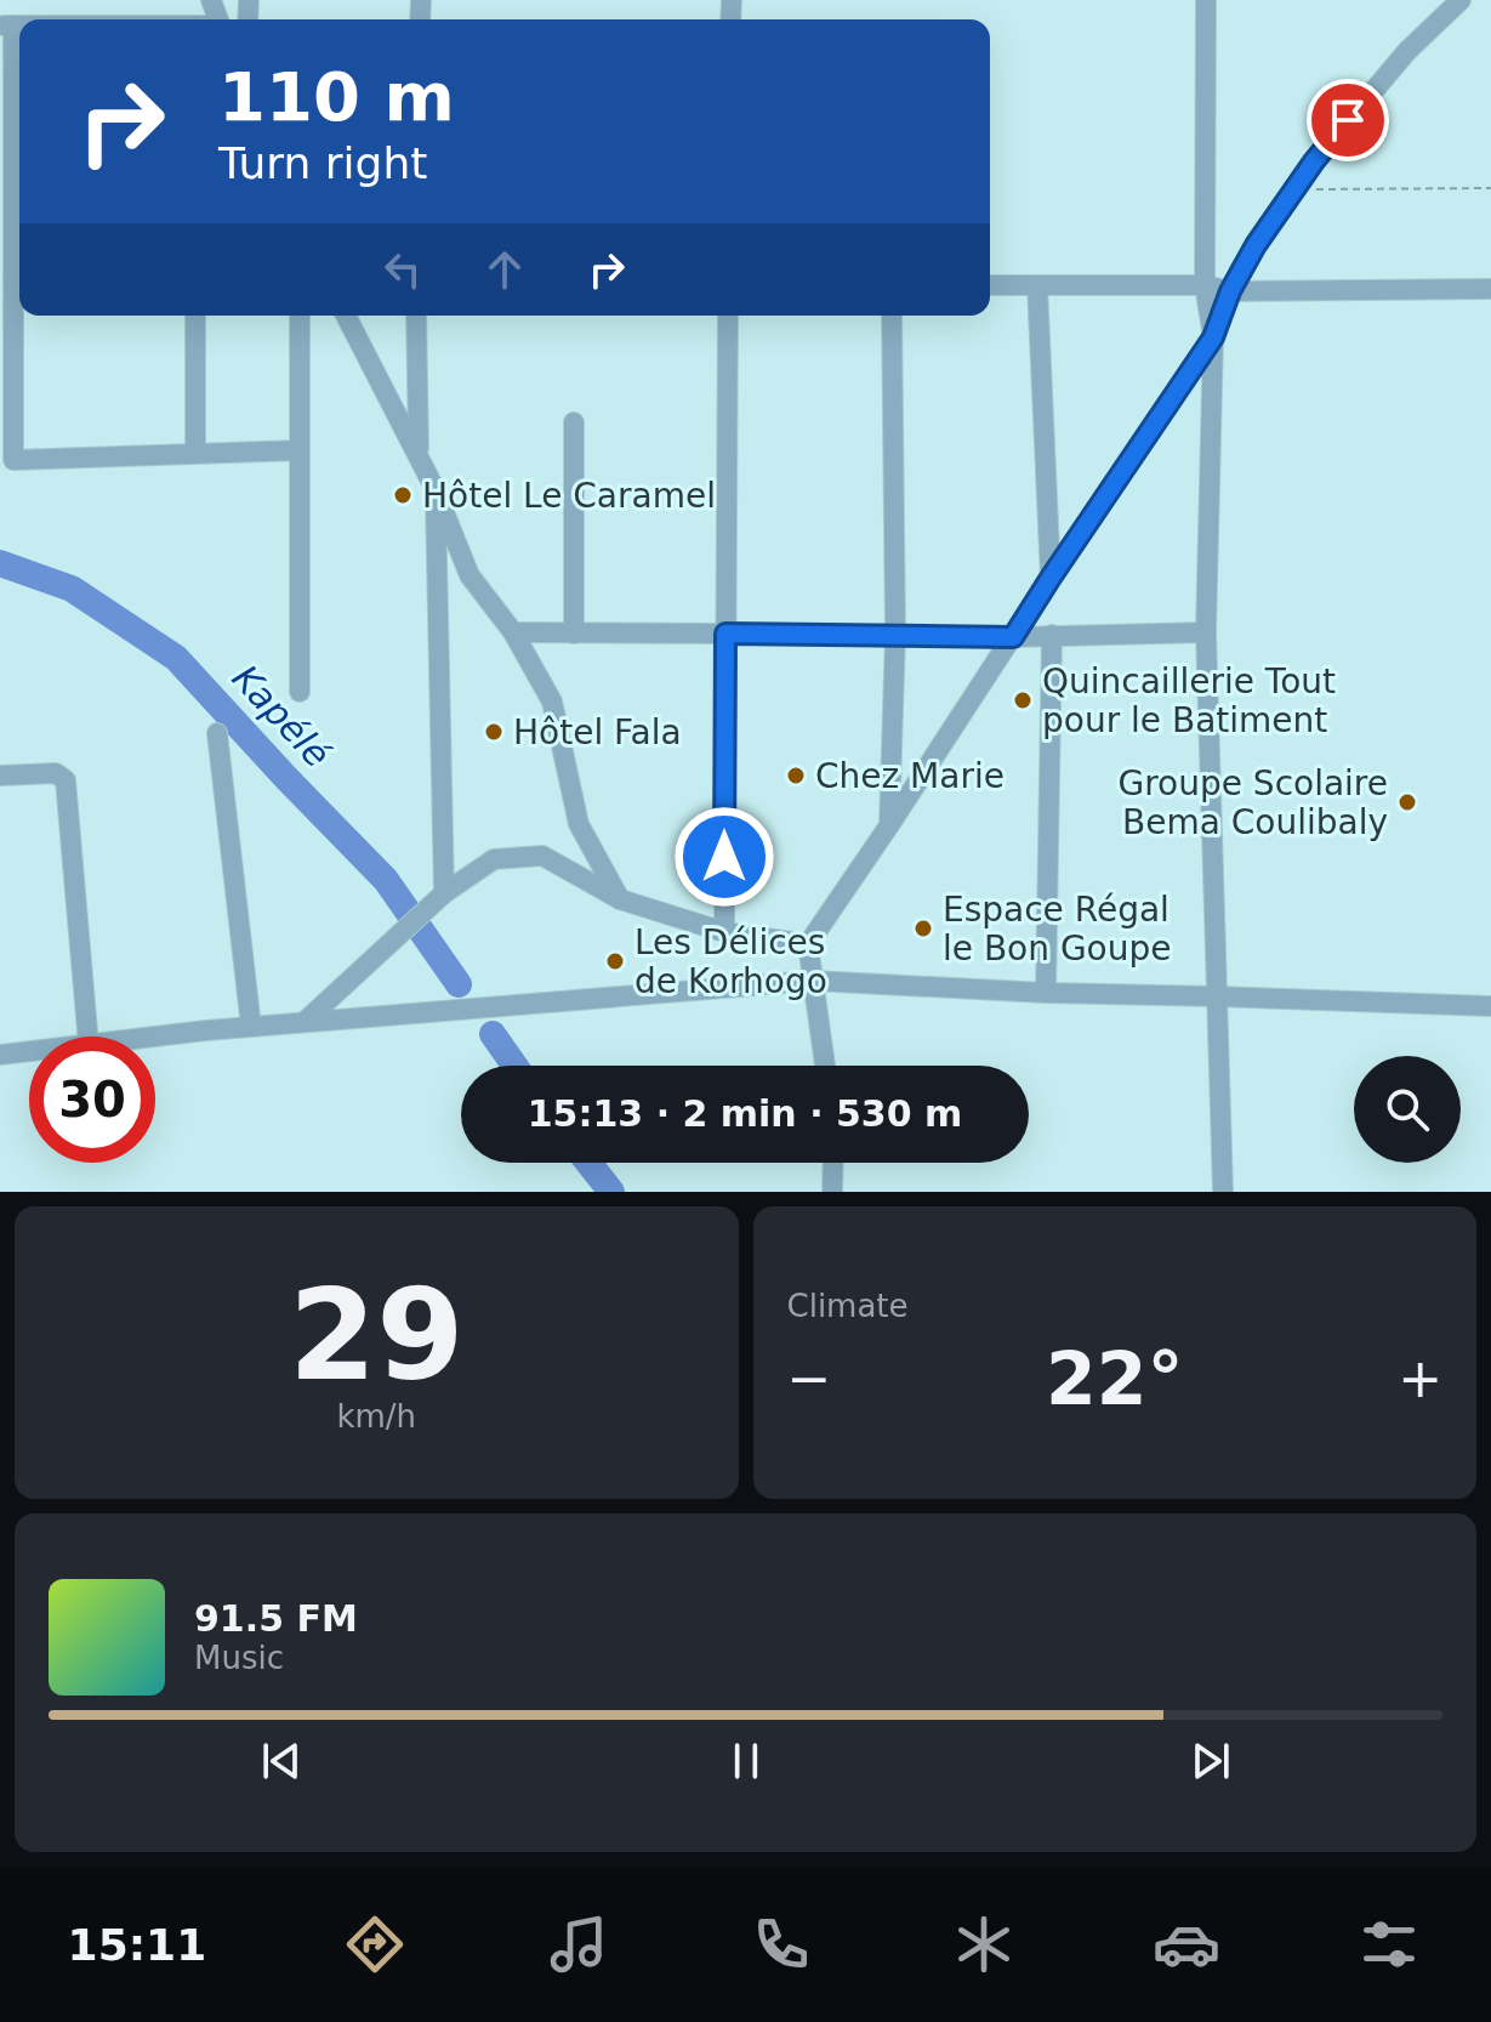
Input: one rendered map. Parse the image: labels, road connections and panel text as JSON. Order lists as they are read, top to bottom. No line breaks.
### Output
{"water":["Kapélé"],"places":["Hôtel Le Caramel","Quincaillerie Tout pour le Batiment","Hôtel Fala","Chez Marie","Groupe Scolaire Bema Coulibaly","Espace Régal le Bon Goupe","Les Délices de Korhogo"],"page":{"turn":["110 m","Turn right"],"limit":"30","trip":"15:13 · 2 min · 530 m","tile":[["29","km/h"],"Climate"],"heat":["−","22°","+"],"song":["91.5 FM","Music"],"tabs":"15:11"}}
